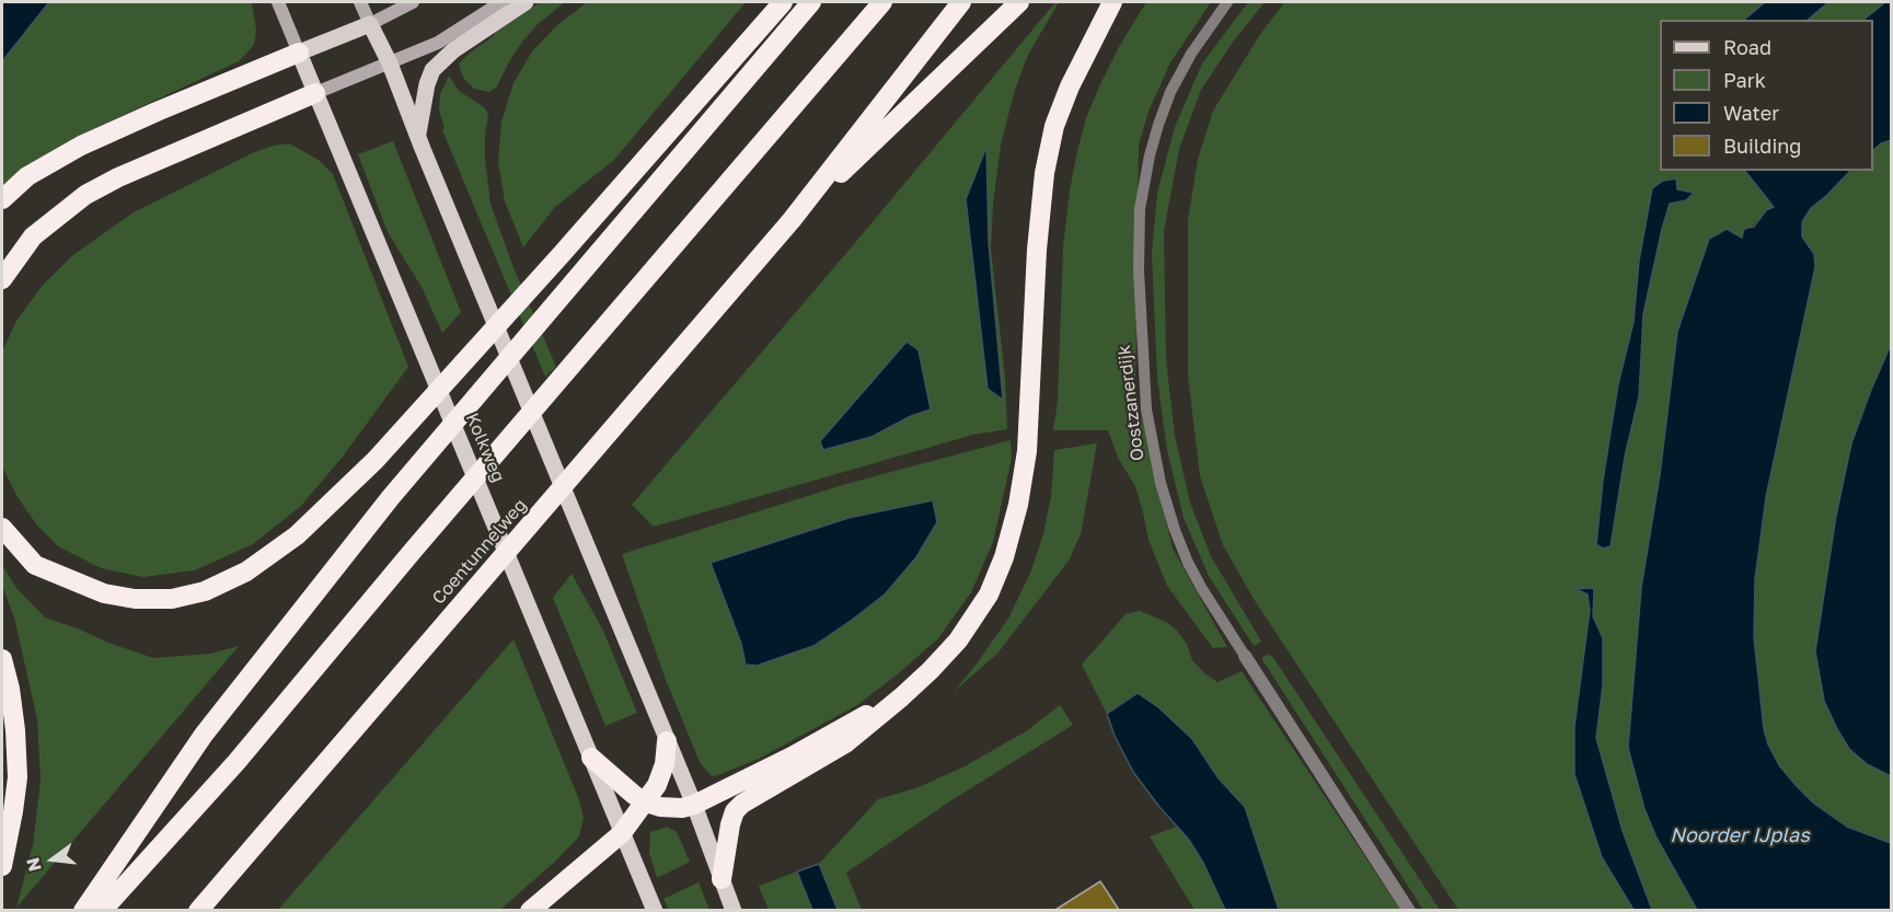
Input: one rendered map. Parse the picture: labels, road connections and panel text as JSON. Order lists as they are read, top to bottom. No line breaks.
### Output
{"streets":{"highway":["Coentunnelweg"],"main road":["Kolkweg"],"street":["Oostzanerdijk"]},"water":["Noorder IJplas"],"legend":["Road","Park","Water","Building"],"north":"left"}
